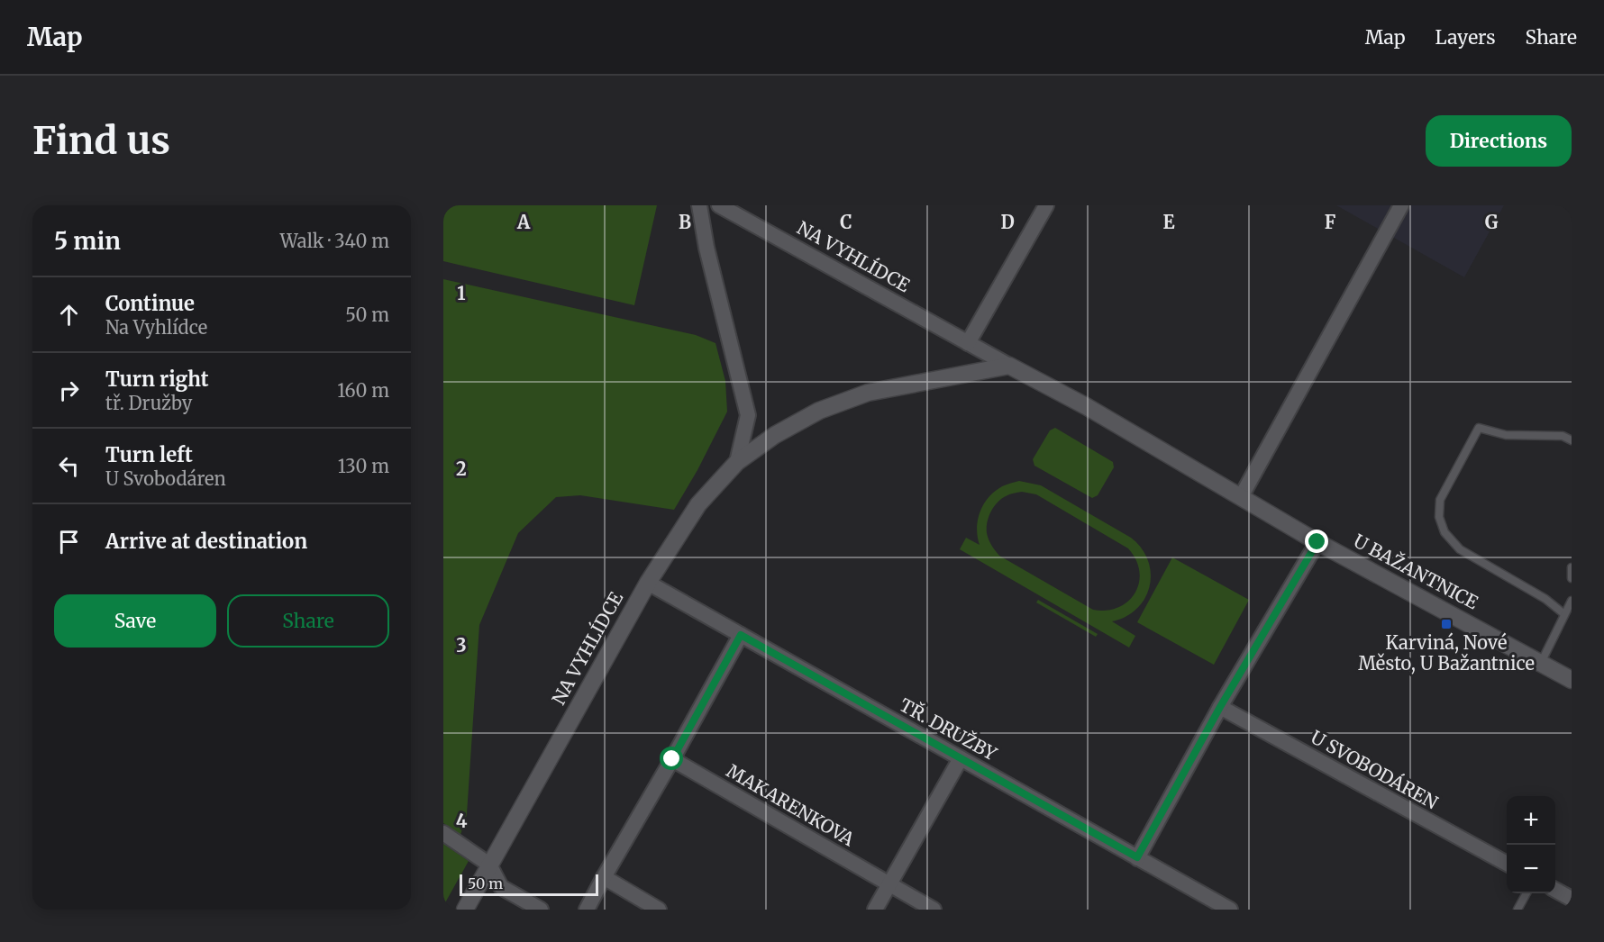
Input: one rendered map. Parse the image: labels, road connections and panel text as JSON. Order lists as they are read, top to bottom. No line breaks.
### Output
{"streets":{"street":["NA VYHLÍDCE","U BAŽANTNICE","TŘ. DRUŽBY","U SVOBODÁREN","MAKARENKOVA"]},"crossings":[["NA VYHLÍDCE","U BAŽANTNICE"],["NA VYHLÍDCE","TŘ. DRUŽBY"]],"places":{"transit":["Karviná, Nové Město, U Bažantnice"]},"scale_bar":"50 m","page":{"header":"Map","nav":["Map","Layers","Share"],"buttons":["Directions",["Save","Share"]],"title":"Find us","heading":["5 min","Walk · 340 m"],"list":[["Continue","Na Vyhlídce","50 m"],["Turn right","tř. Družby","160 m"],["Turn left","U Svobodáren","130 m"],"Arrive at destination"],"map_buttons":["+","−"],"scale":"50 m"},"grid":{"columns":["A","B","C","D","E","F","G"],"rows":["1","2","3","4"]}}
